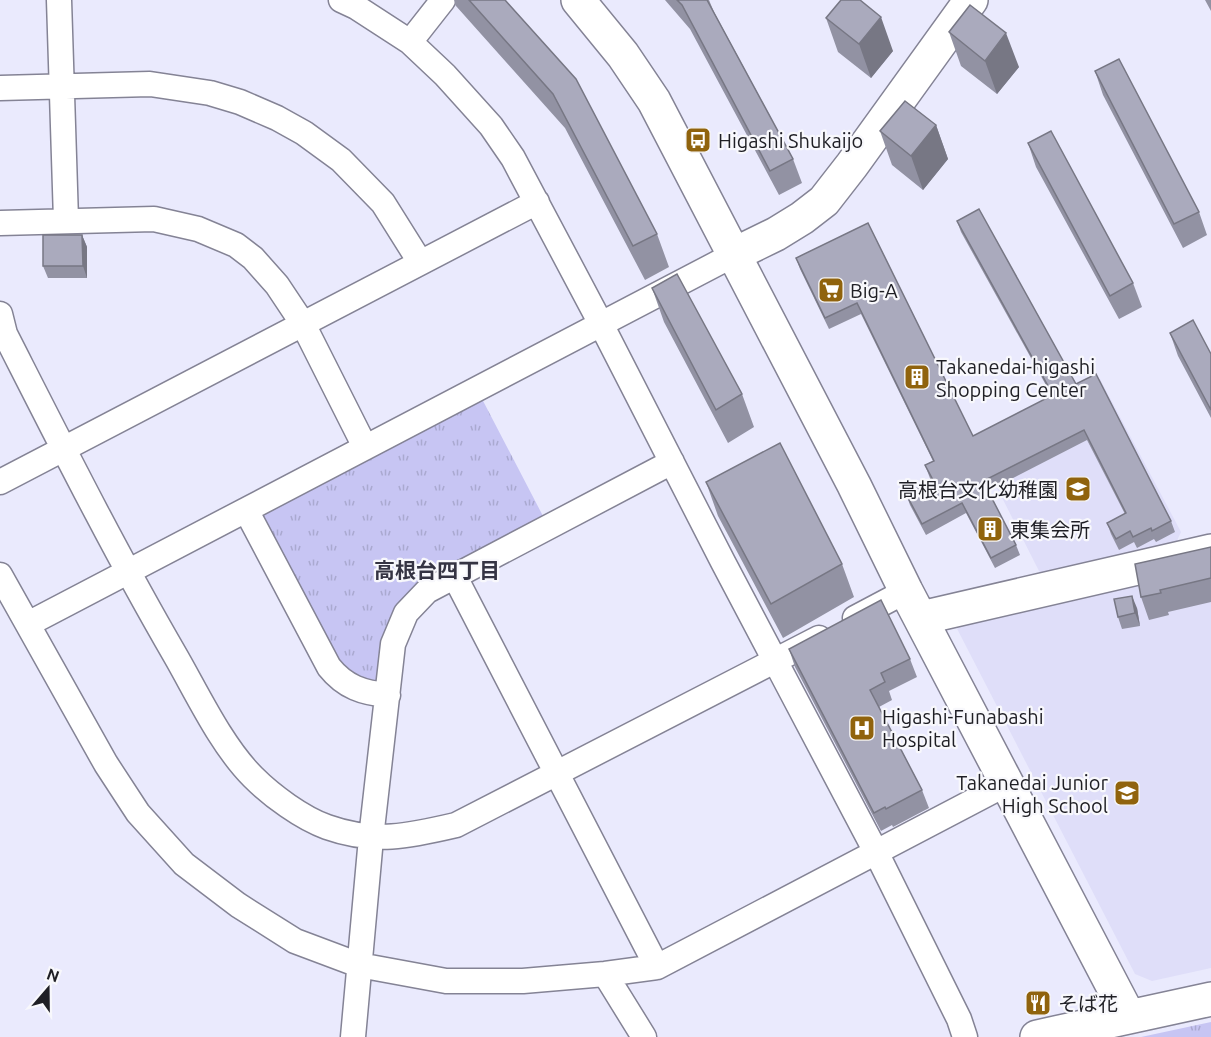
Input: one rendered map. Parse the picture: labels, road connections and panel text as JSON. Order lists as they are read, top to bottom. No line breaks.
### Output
{"districts":["高根台四丁目"],"places":{"bus stop":["Higashi Shukaijo"],"supermarket":["Big-A"],"building":["Takanedai-higashi Shopping Center","東集会所"],"school or university":["高根台文化幼稚園","Takanedai Junior High School"],"hospital":["Higashi-Funabashi Hospital"],"restaurant":["そば花"]},"north":"top"}
